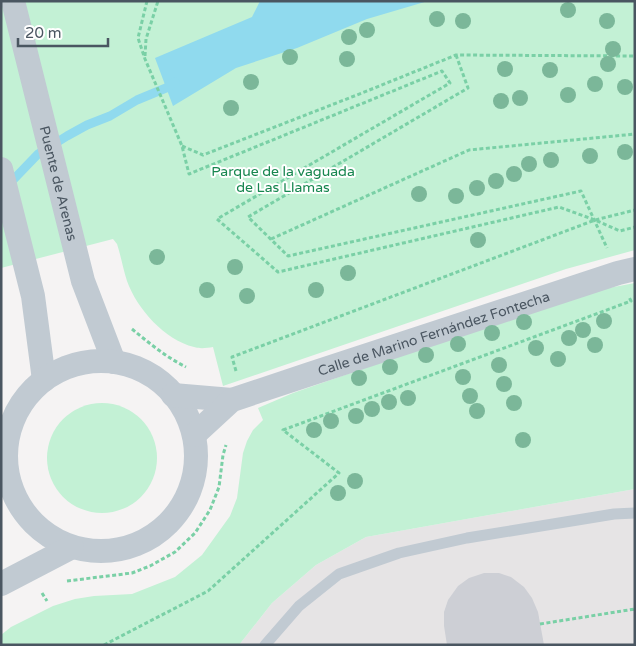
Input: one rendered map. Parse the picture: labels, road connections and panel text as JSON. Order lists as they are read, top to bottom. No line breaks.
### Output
{"streets":{"street":["Puente de Arenas","Calle de Marino Fernández Fontecha"]},"parks":["Parque de la vaguada de Las Llamas"],"scale_bar":"20 m"}
